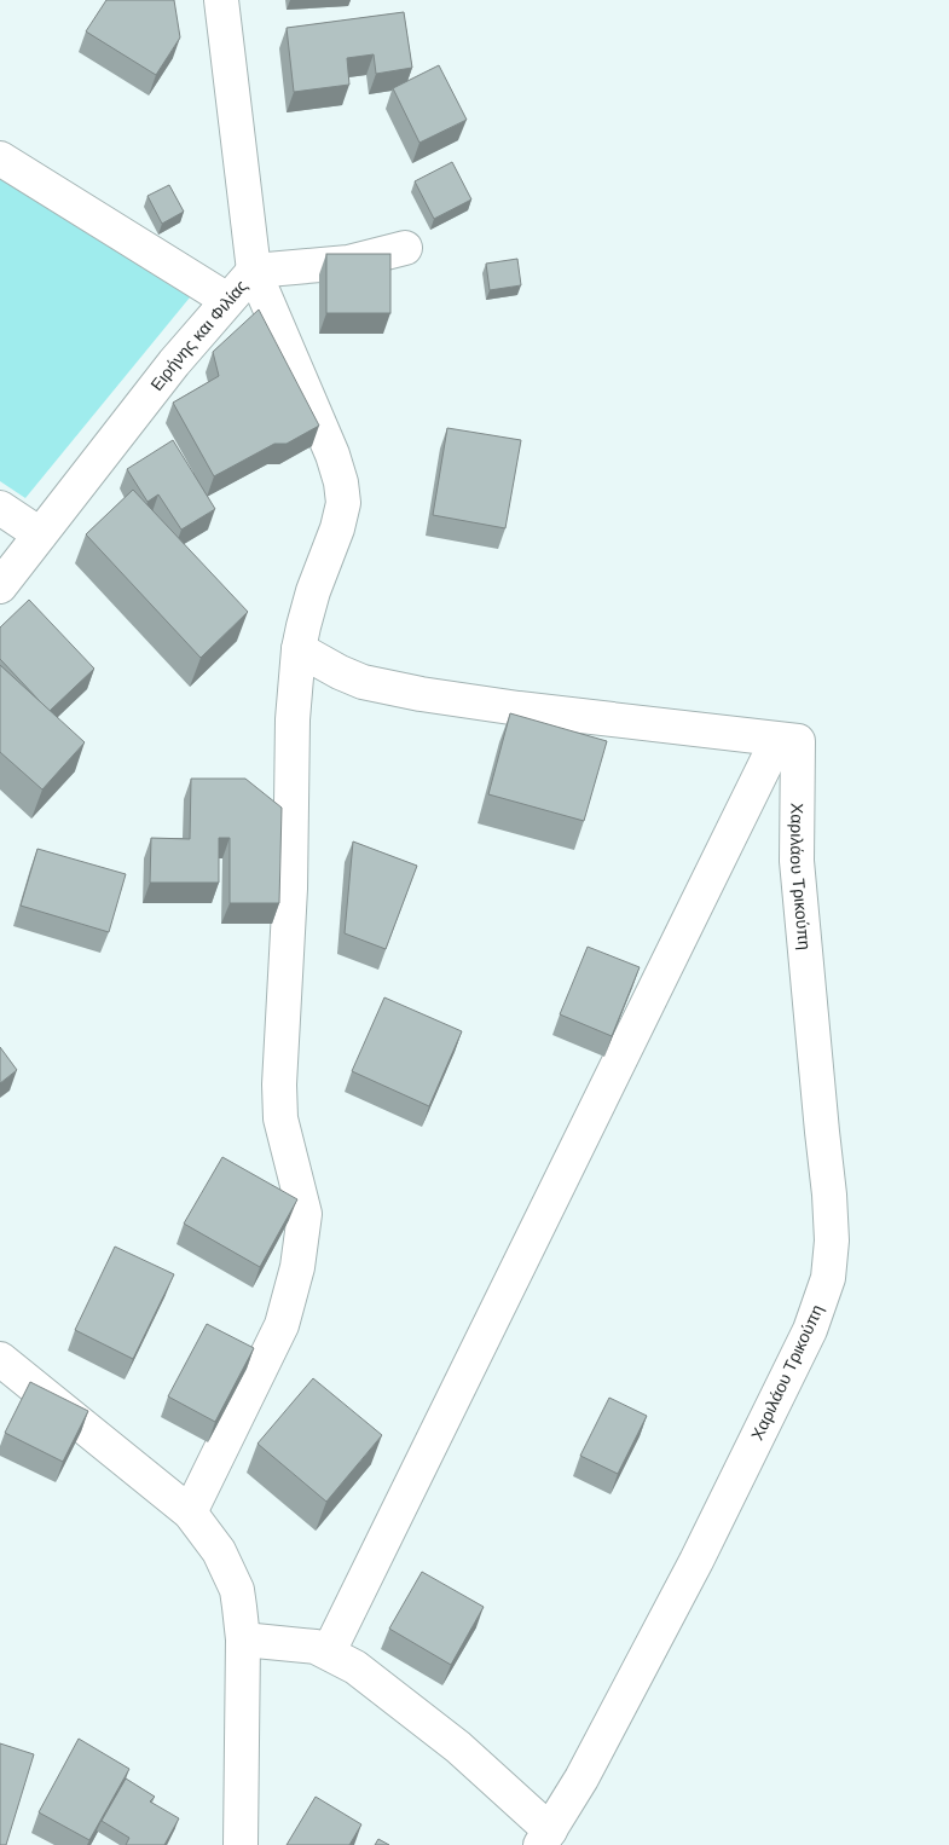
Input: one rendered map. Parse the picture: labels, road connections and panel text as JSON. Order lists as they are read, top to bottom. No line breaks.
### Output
{"streets":{"street":["Ειρήνης και Φιλίας","Χαριλάου Τρικούπη"]}}
